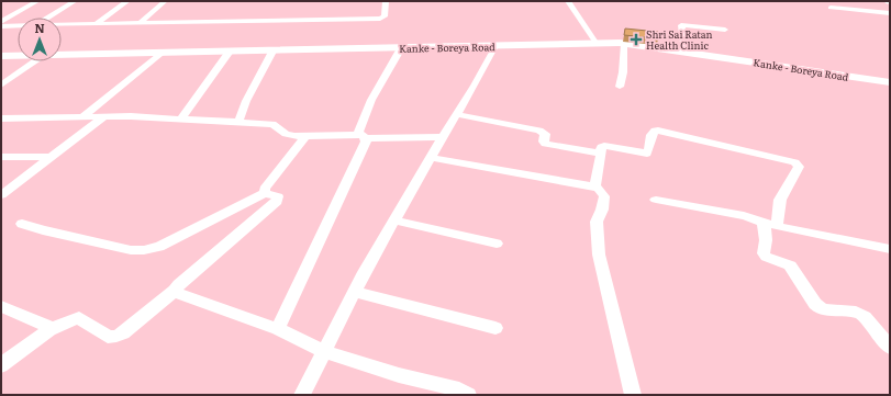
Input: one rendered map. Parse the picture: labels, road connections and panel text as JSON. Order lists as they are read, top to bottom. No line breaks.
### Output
{"streets":{"street":["Kanke - Boreya Road"]},"places":{"health":["Shri Sai Ratan Health Clinic"]},"north":"top"}
